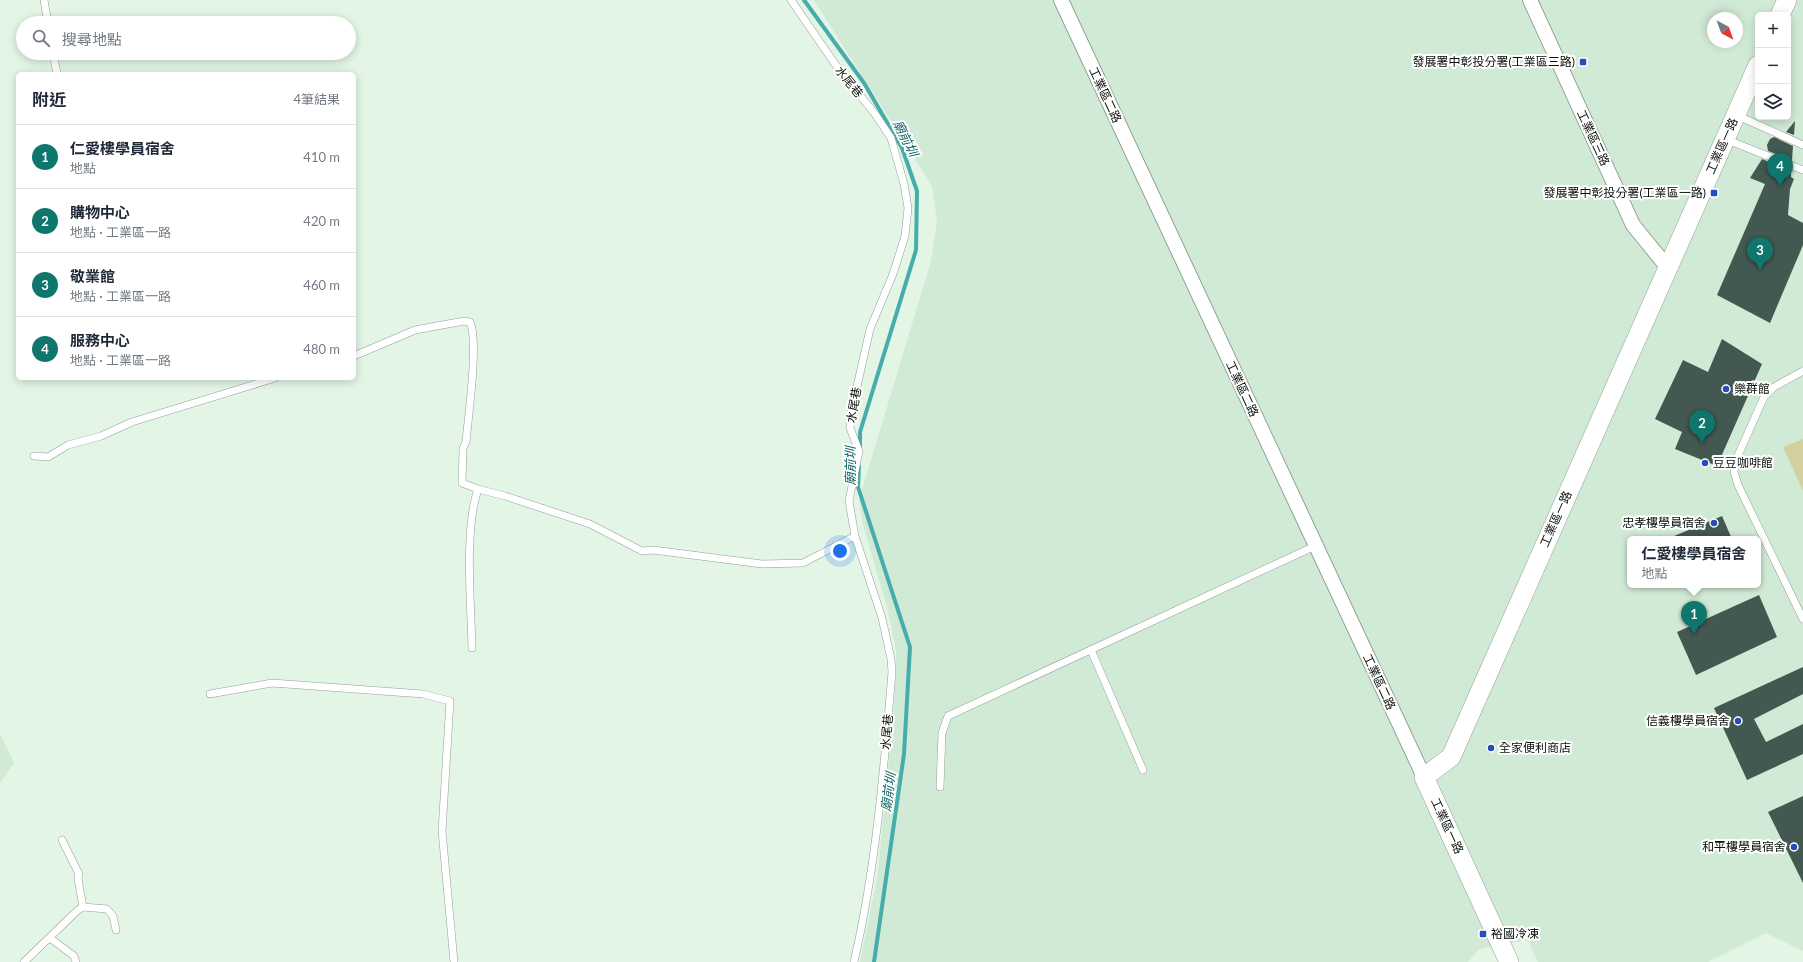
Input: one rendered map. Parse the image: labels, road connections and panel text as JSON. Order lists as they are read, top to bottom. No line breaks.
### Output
{"streets":{"street":["工業區二路","工業區三路","工業區一路"],"lane":["水尾巷"]},"crossings":[["工業區二路","工業區一路"],["工業區三路","工業區一路"]],"water":["廟前圳"],"places":{"transit":["發展署中彰投分署(工業區三路)","發展署中彰投分署(工業區一路)","裕國冷凍"],"other":["樂群館","豆豆咖啡館","忠孝樓學員宿舍","信義樓學員宿舍","全家便利商店","和平樓學員宿舍"]},"north":"bottom right","page":{"map_buttons":["+","−"],"search":"搜尋地點","heading":["附近","4筆結果"],"list":[{"mark":"1","name":"仁愛樓學員宿舍","note":"地點","value":"410 m"},{"mark":"2","name":"購物中心","note":"地點 · 工業區一路","value":"420 m"},{"mark":"3","name":"敬業館","note":"地點 · 工業區一路","value":"460 m"},{"mark":"4","name":"服務中心","note":"地點 · 工業區一路","value":"480 m"}],"pins":["4","3","2","1"],"popup":["仁愛樓學員宿舍","地點"]}}
